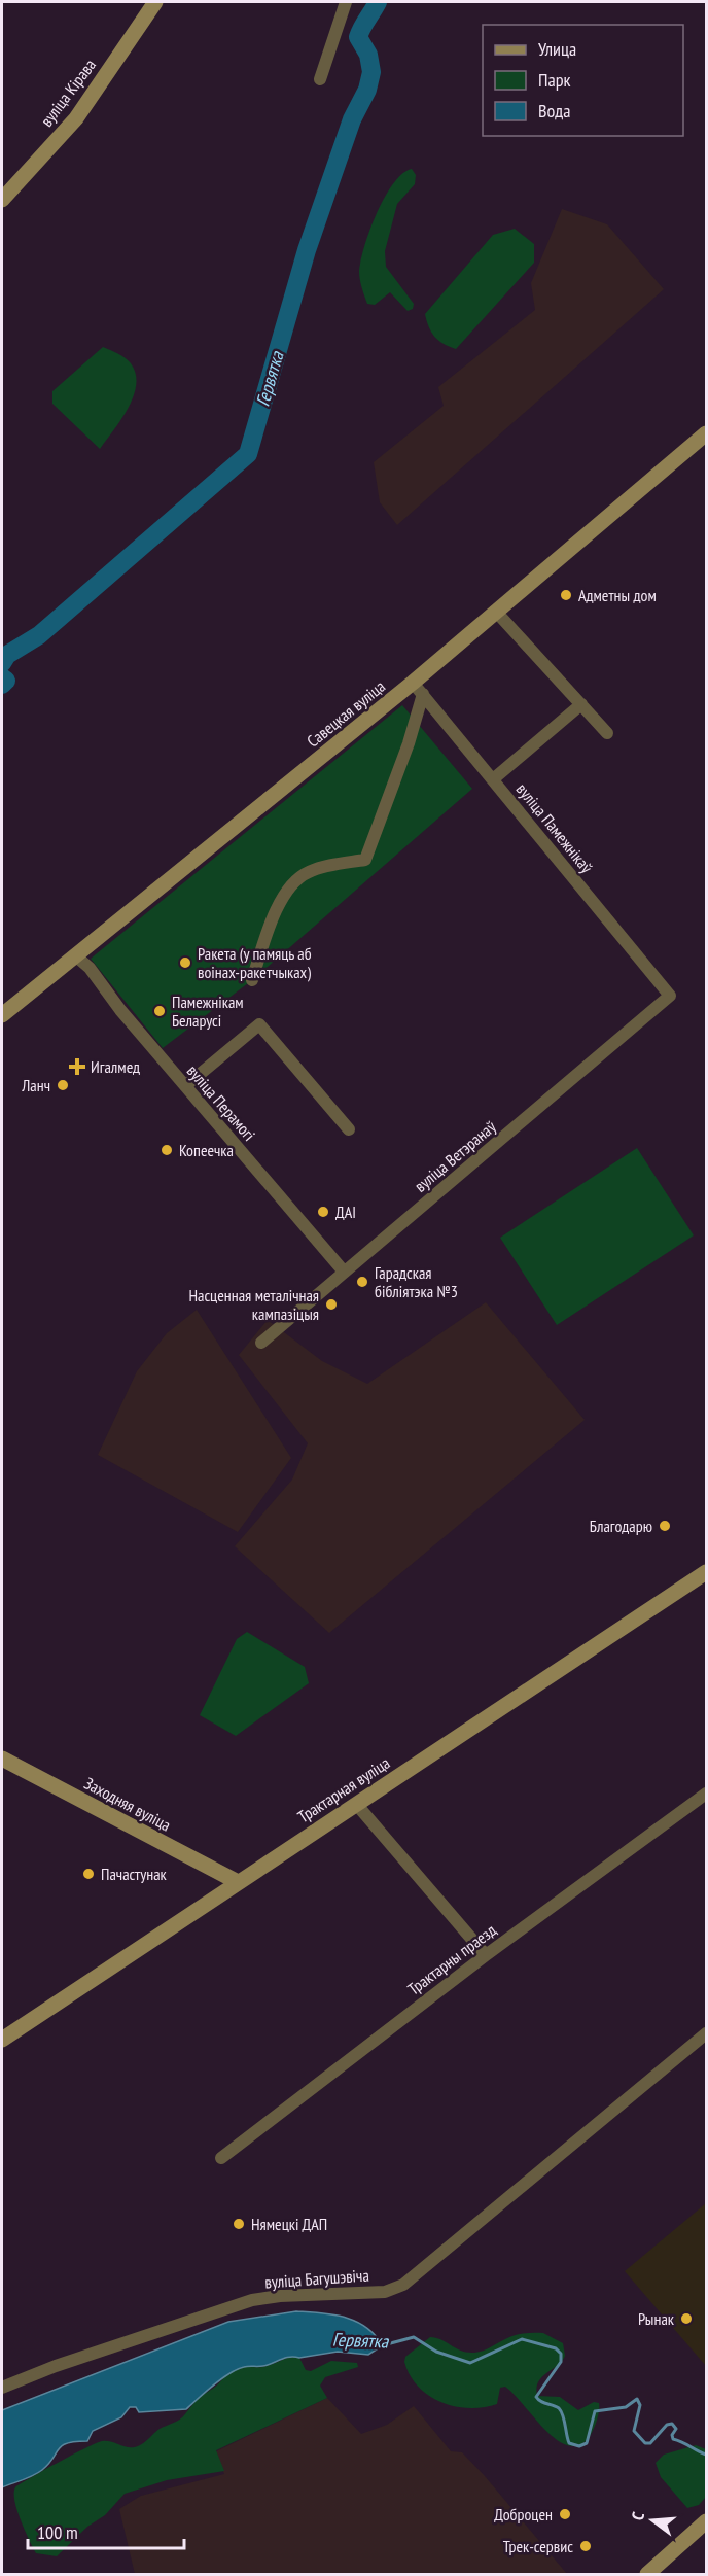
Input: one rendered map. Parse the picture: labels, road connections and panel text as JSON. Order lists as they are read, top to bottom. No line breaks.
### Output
{"streets":{"street":["вуліца Кірава","Савецкая вуліца","вуліца Памежнікаў","вуліца Перамогі","вуліца Ветэранаў","Трактарная вуліца","Заходняя вуліца","Трактарны праезд","вуліца Багушэвіча"]},"crossings":[["Савецкая вуліца","вуліца Памежнікаў"],["Савецкая вуліца","вуліца Перамогі"],["вуліца Памежнікаў","вуліца Ветэранаў"],["вуліца Перамогі","вуліца Ветэранаў"],["Трактарная вуліца","Заходняя вуліца"]],"water":["Гервятка"],"places":{"other":["Адметны дом","Ракета (у памяць аб воінах-ракетчыках)","Памежнікам Беларусі","Ланч","Копеечка","ДАІ","Гарадская бібліятэка №3","Насценная металічная кампазіцыя","Благодарю","Пачастунак","Нямецкі ДАП","Рынак","Доброцен","Трек-сервис"],"health":["Игалмед"]},"legend":["Улица","Парк","Вода"],"scale_bar":"100 m","north":"left"}
